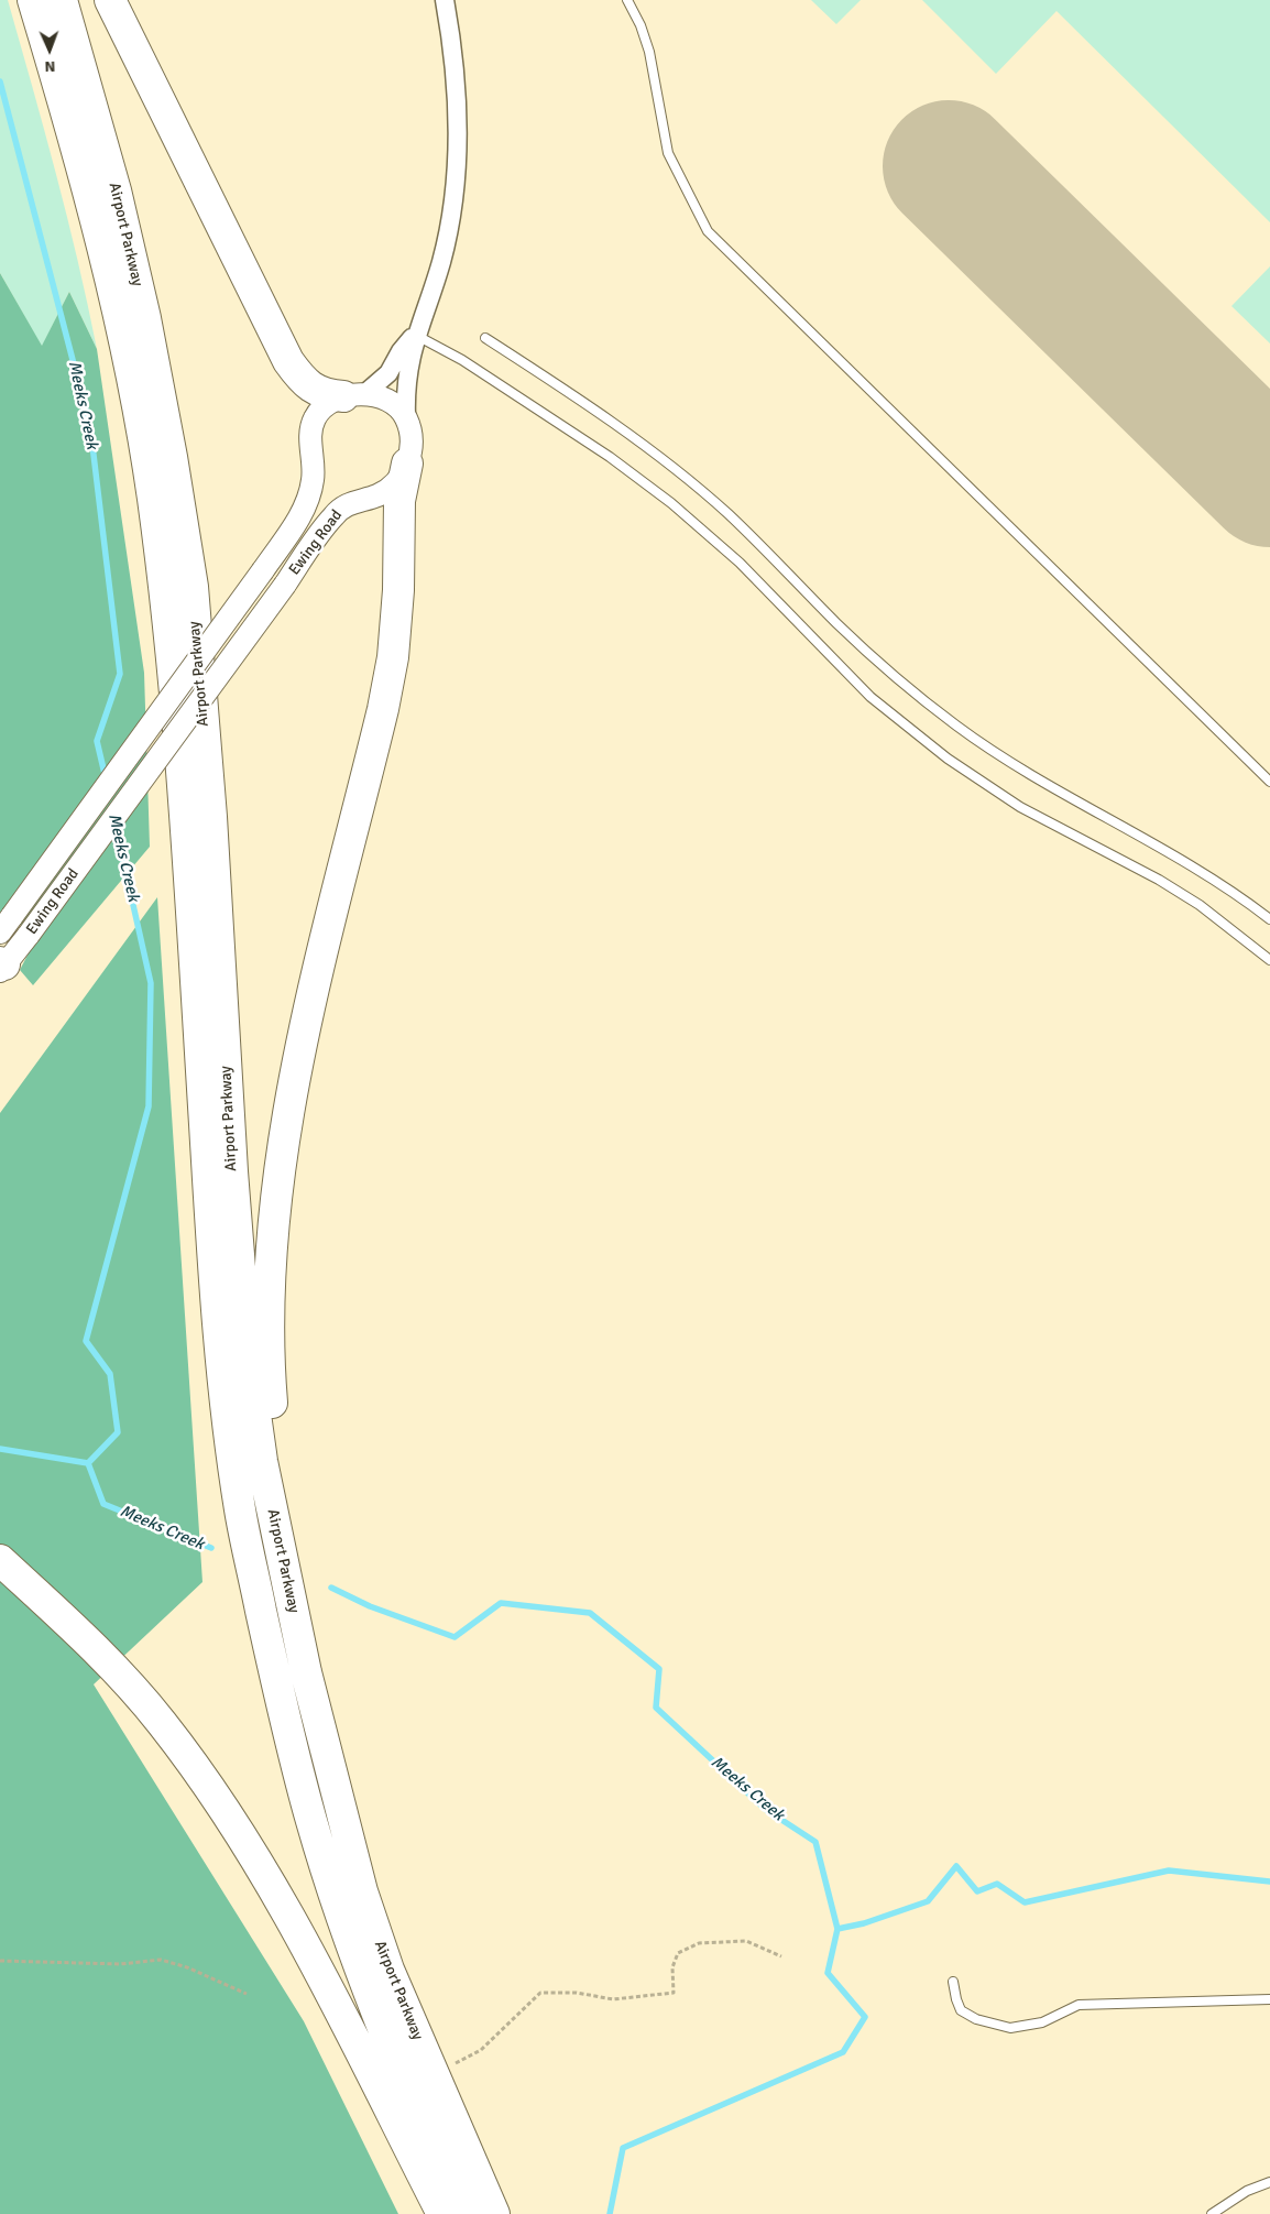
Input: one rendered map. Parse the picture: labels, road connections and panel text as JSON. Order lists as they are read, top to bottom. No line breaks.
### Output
{"streets":{"highway":["Airport Parkway"],"street":["Ewing Road"]},"water":["Meeks Creek"],"north":"bottom"}
